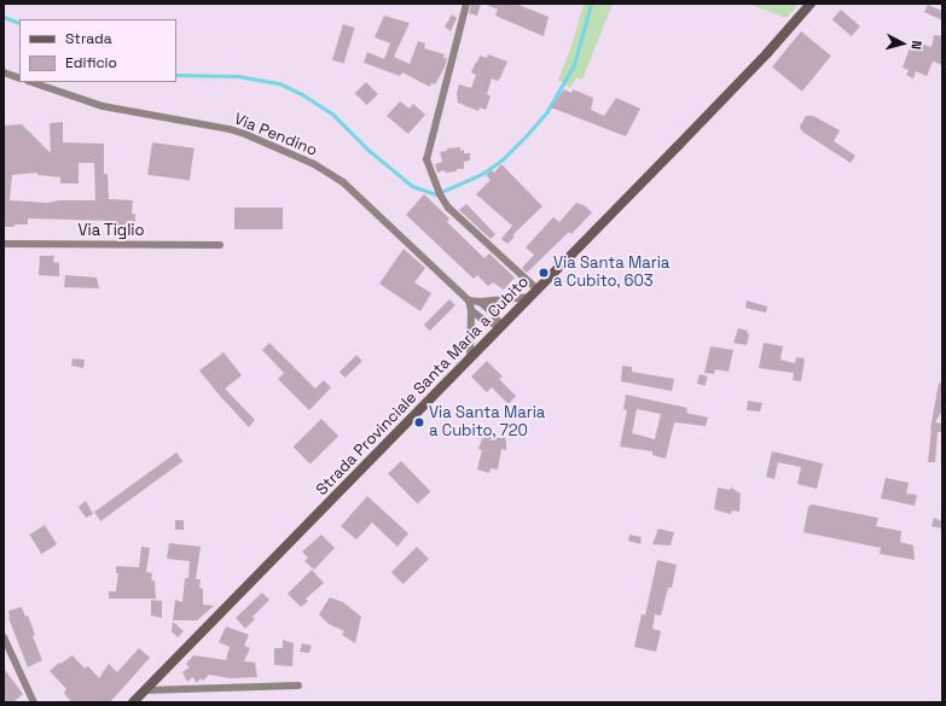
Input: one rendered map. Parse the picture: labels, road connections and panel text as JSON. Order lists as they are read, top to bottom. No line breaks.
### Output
{"streets":{"main road":["Strada Provinciale Santa Maria a Cubito"],"street":["Via Pendino","Via Tiglio"]},"places":["Via Santa Maria a Cubito, 603","Via Santa Maria a Cubito, 720"],"legend":["Strada","Edificio"],"north":"right"}
